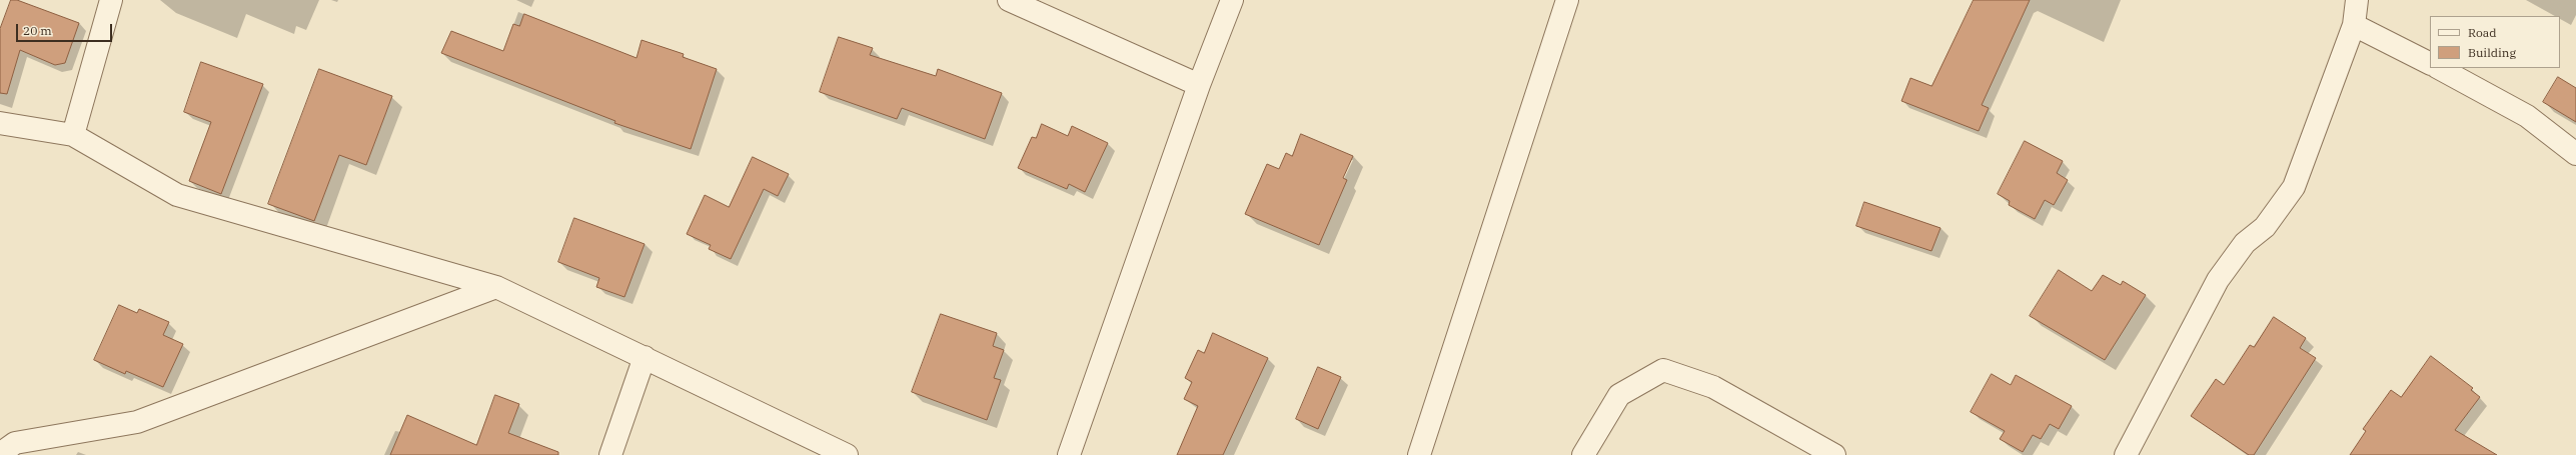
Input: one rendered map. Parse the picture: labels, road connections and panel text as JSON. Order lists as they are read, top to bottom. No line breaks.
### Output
{"legend":["Road","Building"],"scale_bar":"20 m"}
